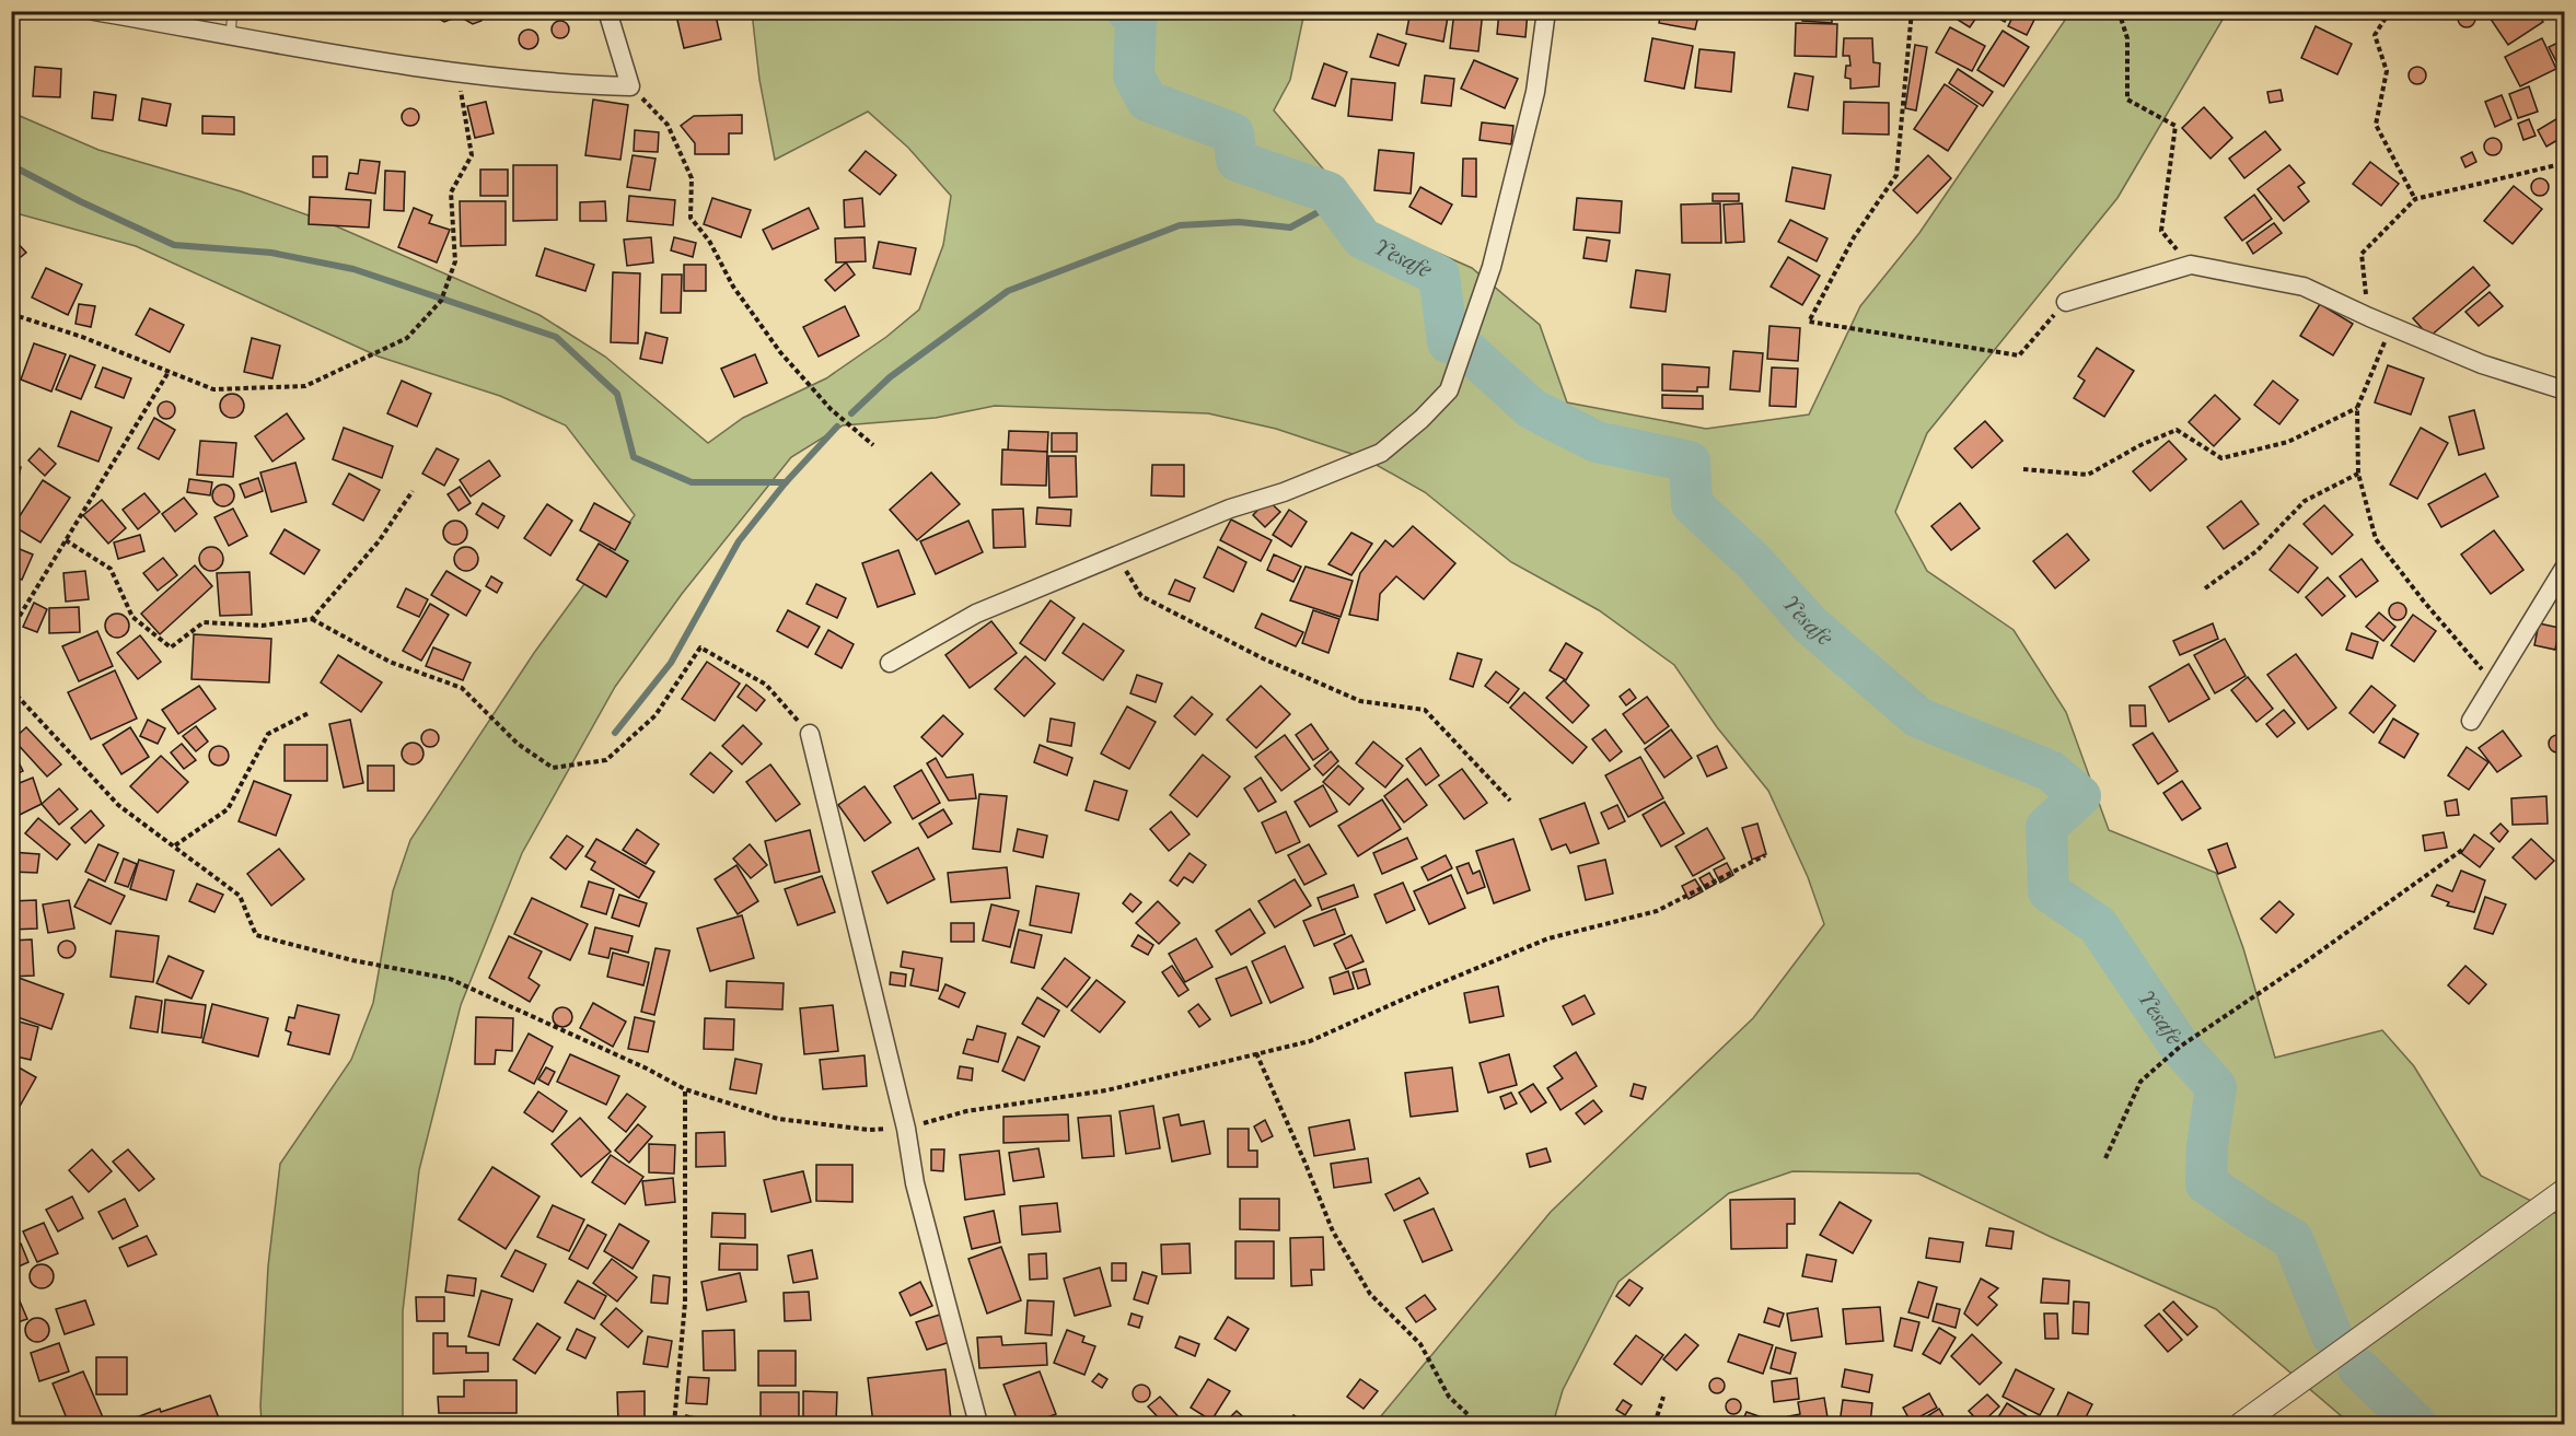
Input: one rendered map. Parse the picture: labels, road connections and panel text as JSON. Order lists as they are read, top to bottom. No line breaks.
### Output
{"water":["Yesafe"]}
